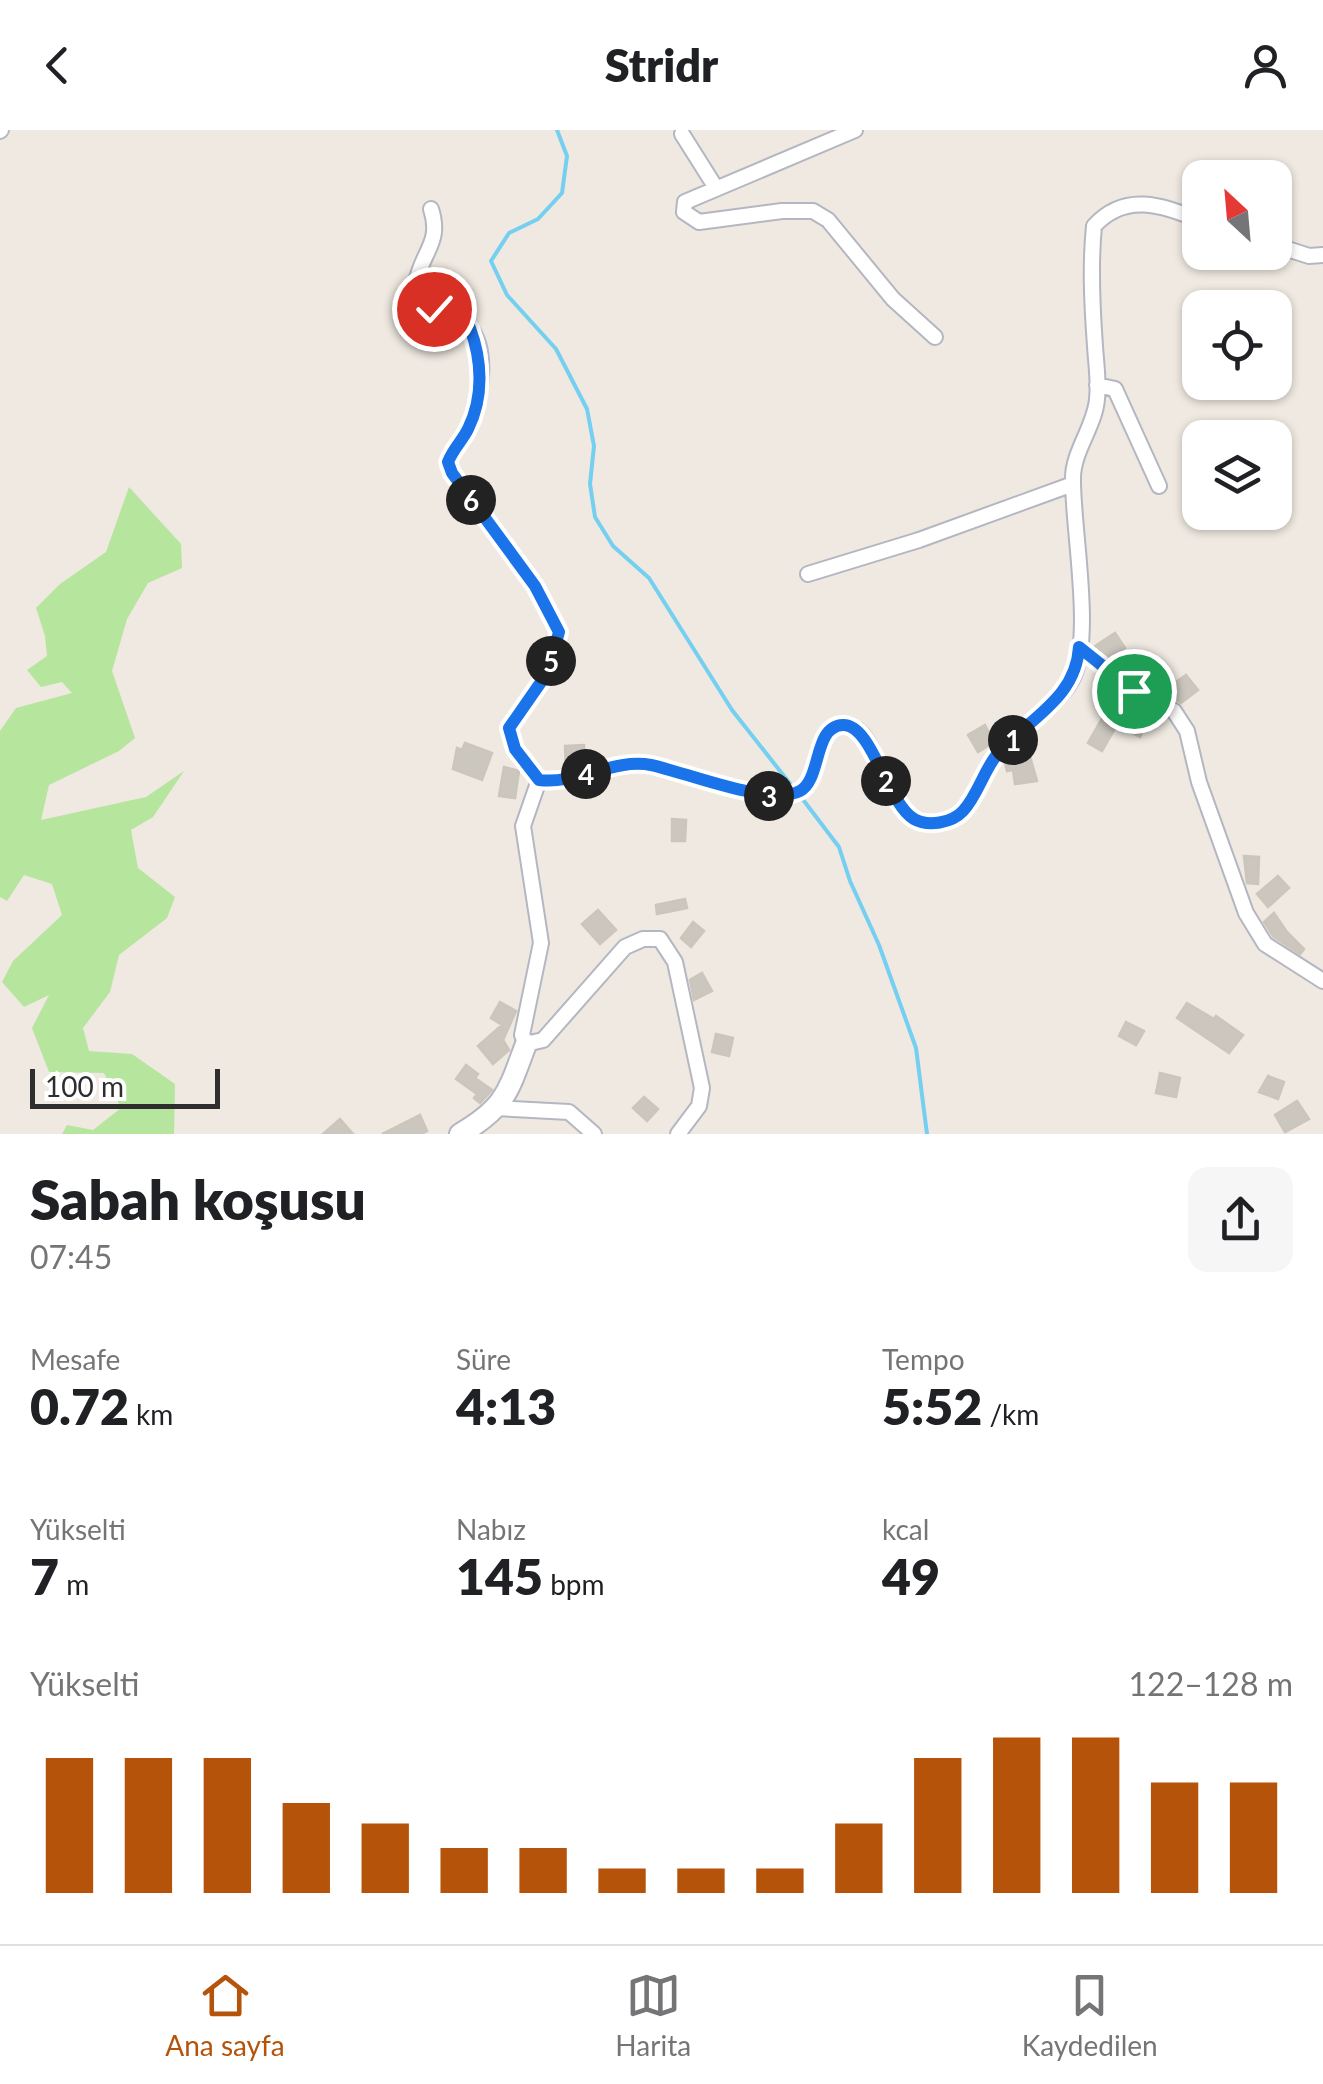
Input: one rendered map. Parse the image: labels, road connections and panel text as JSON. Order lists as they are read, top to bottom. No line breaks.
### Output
{"scale_bar":"100 m","north":"top left","page":{"header":"Stridr","pins":["6","5","1","4","2","3"],"scale":"100 m","heading":["Sabah koşusu","07:45"],"stats":[["Mesafe","0.72 km"],["Süre","4:13"],["Tempo","5:52 /km"],["Yükselti","7 m"],["Nabız","145 bpm"],["kcal","49"]],"chart":["Yükselti","122–128 m"],"tabs":["Ana sayfa","Harita","Kaydedilen"]}}
